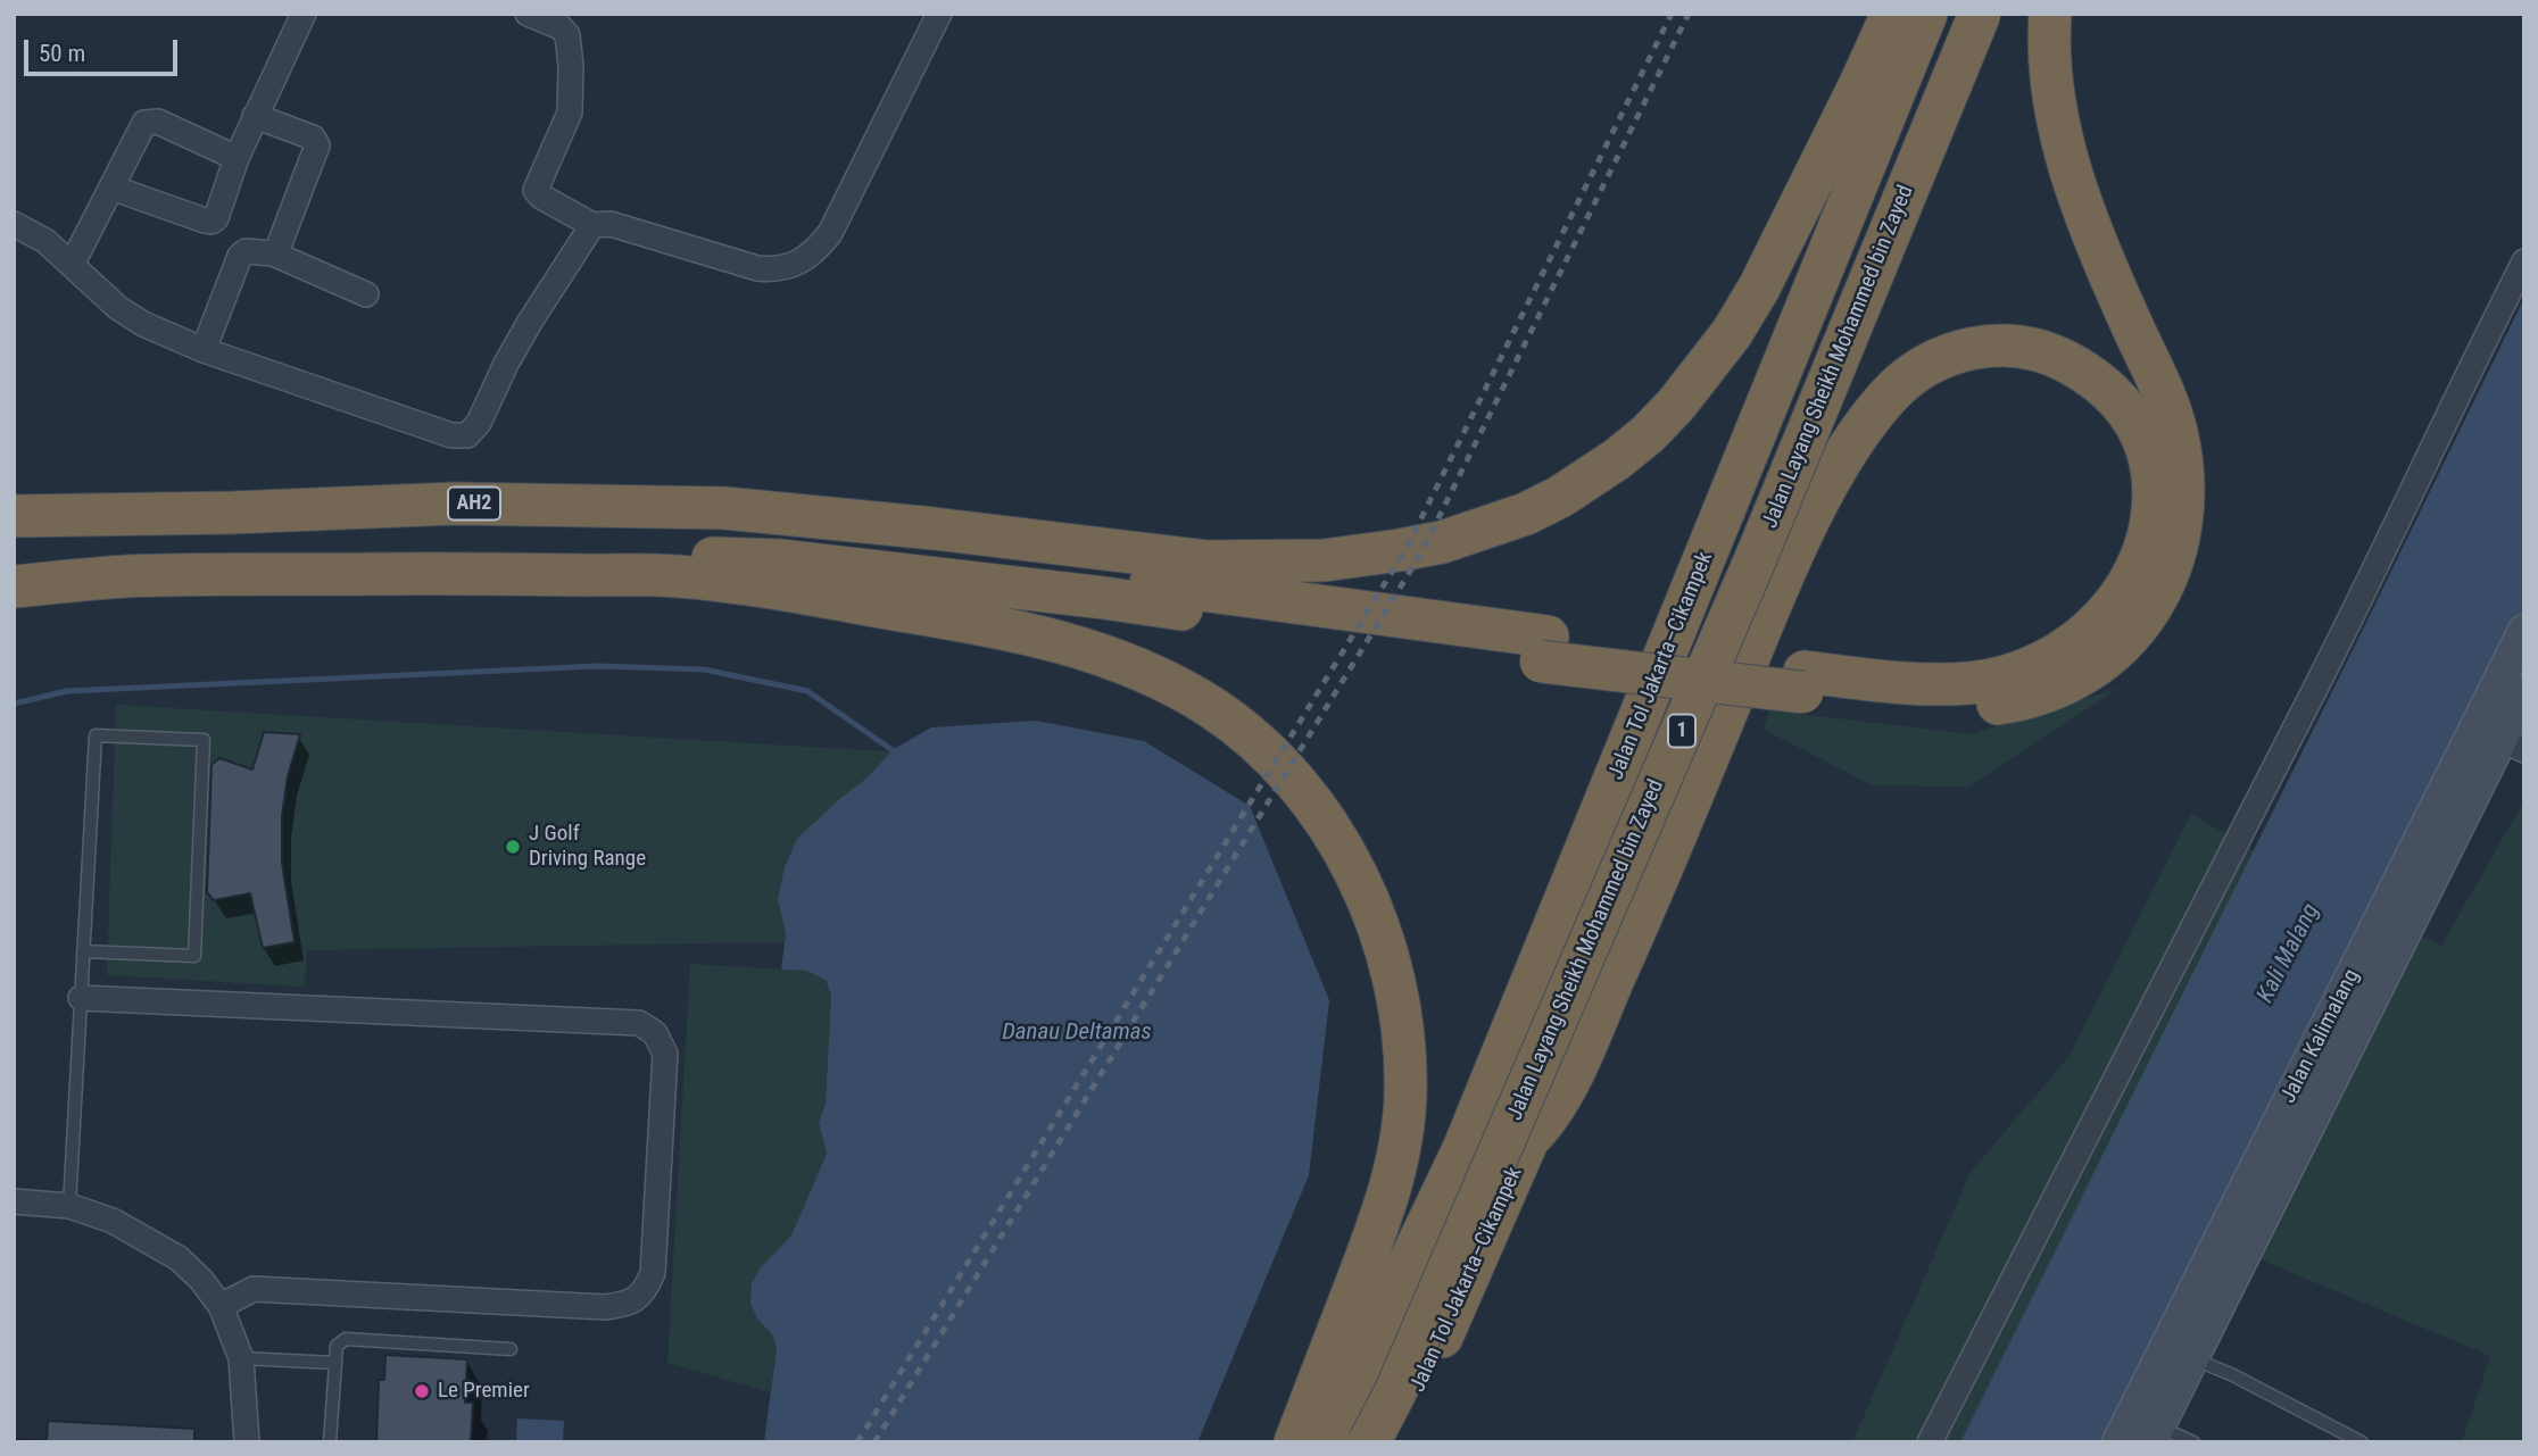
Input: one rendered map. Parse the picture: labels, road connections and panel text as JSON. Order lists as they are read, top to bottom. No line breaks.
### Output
{"streets":{"highway":["Jalan Layang Sheikh Mohammed bin Zayed","AH2","Jalan Tol Jakarta–Cikampek","1"],"main road":["Jalan Kalimalang"]},"water":["Kali Malang","Danau Deltamas"],"places":["J Golf Driving Range","Le Premier"],"scale_bar":"50 m"}
